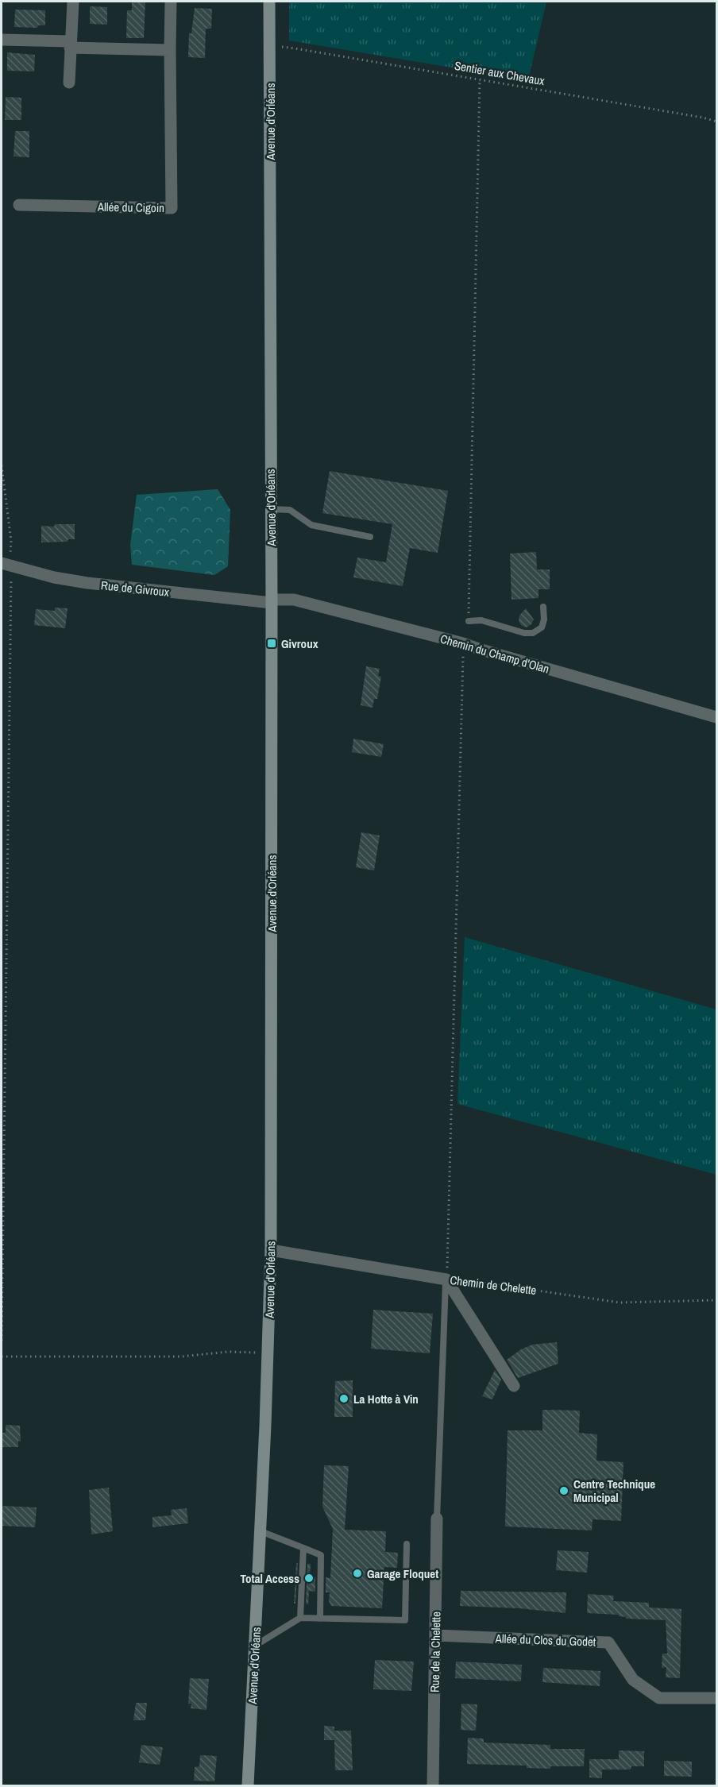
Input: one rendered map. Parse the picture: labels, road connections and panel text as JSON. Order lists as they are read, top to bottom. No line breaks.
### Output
{"streets":{"main road":["Avenue d'Orléans"],"street":["Allée du Cigoin","Rue de Givroux","Chemin du Champ d'Olan","Chemin de Chelette","Allée du Clos du Godet","Rue de la Chelette"],"path":["Sentier aux Chevaux"]},"crossings":[["Avenue d'Orléans","Rue de Givroux"],["Avenue d'Orléans","Chemin du Champ d'Olan"],["Avenue d'Orléans","Chemin de Chelette"],["Rue de Givroux","Chemin du Champ d'Olan"],["Allée du Clos du Godet","Rue de la Chelette"]],"places":{"transit":["Givroux"],"other":["La Hotte à Vin","Centre Technique Municipal","Garage Floquet","Total Access"]}}
